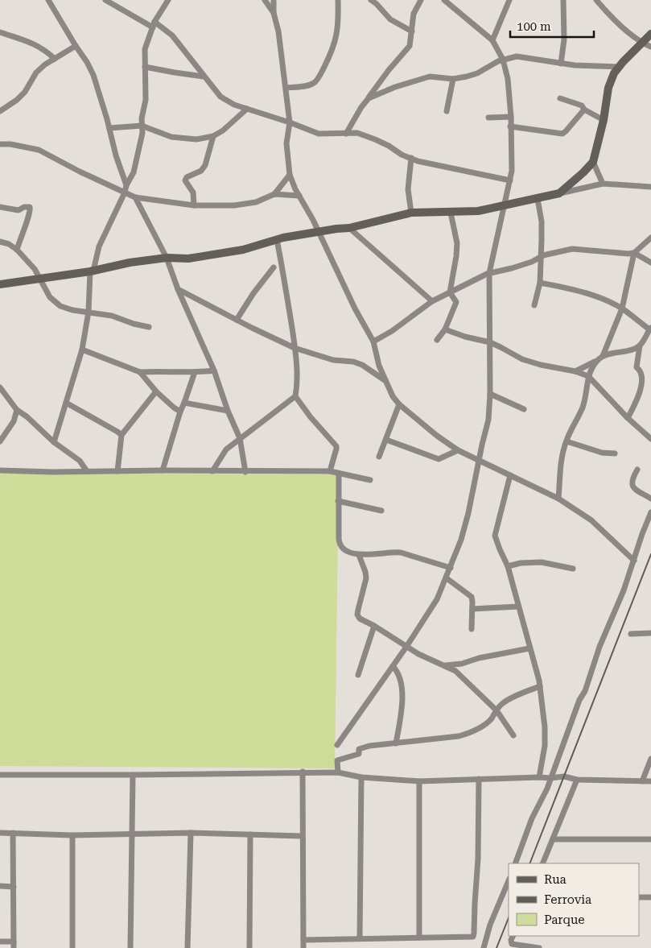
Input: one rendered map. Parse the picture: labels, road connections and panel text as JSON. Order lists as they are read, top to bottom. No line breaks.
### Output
{"legend":["Rua","Ferrovia","Parque"],"scale_bar":"100 m"}
